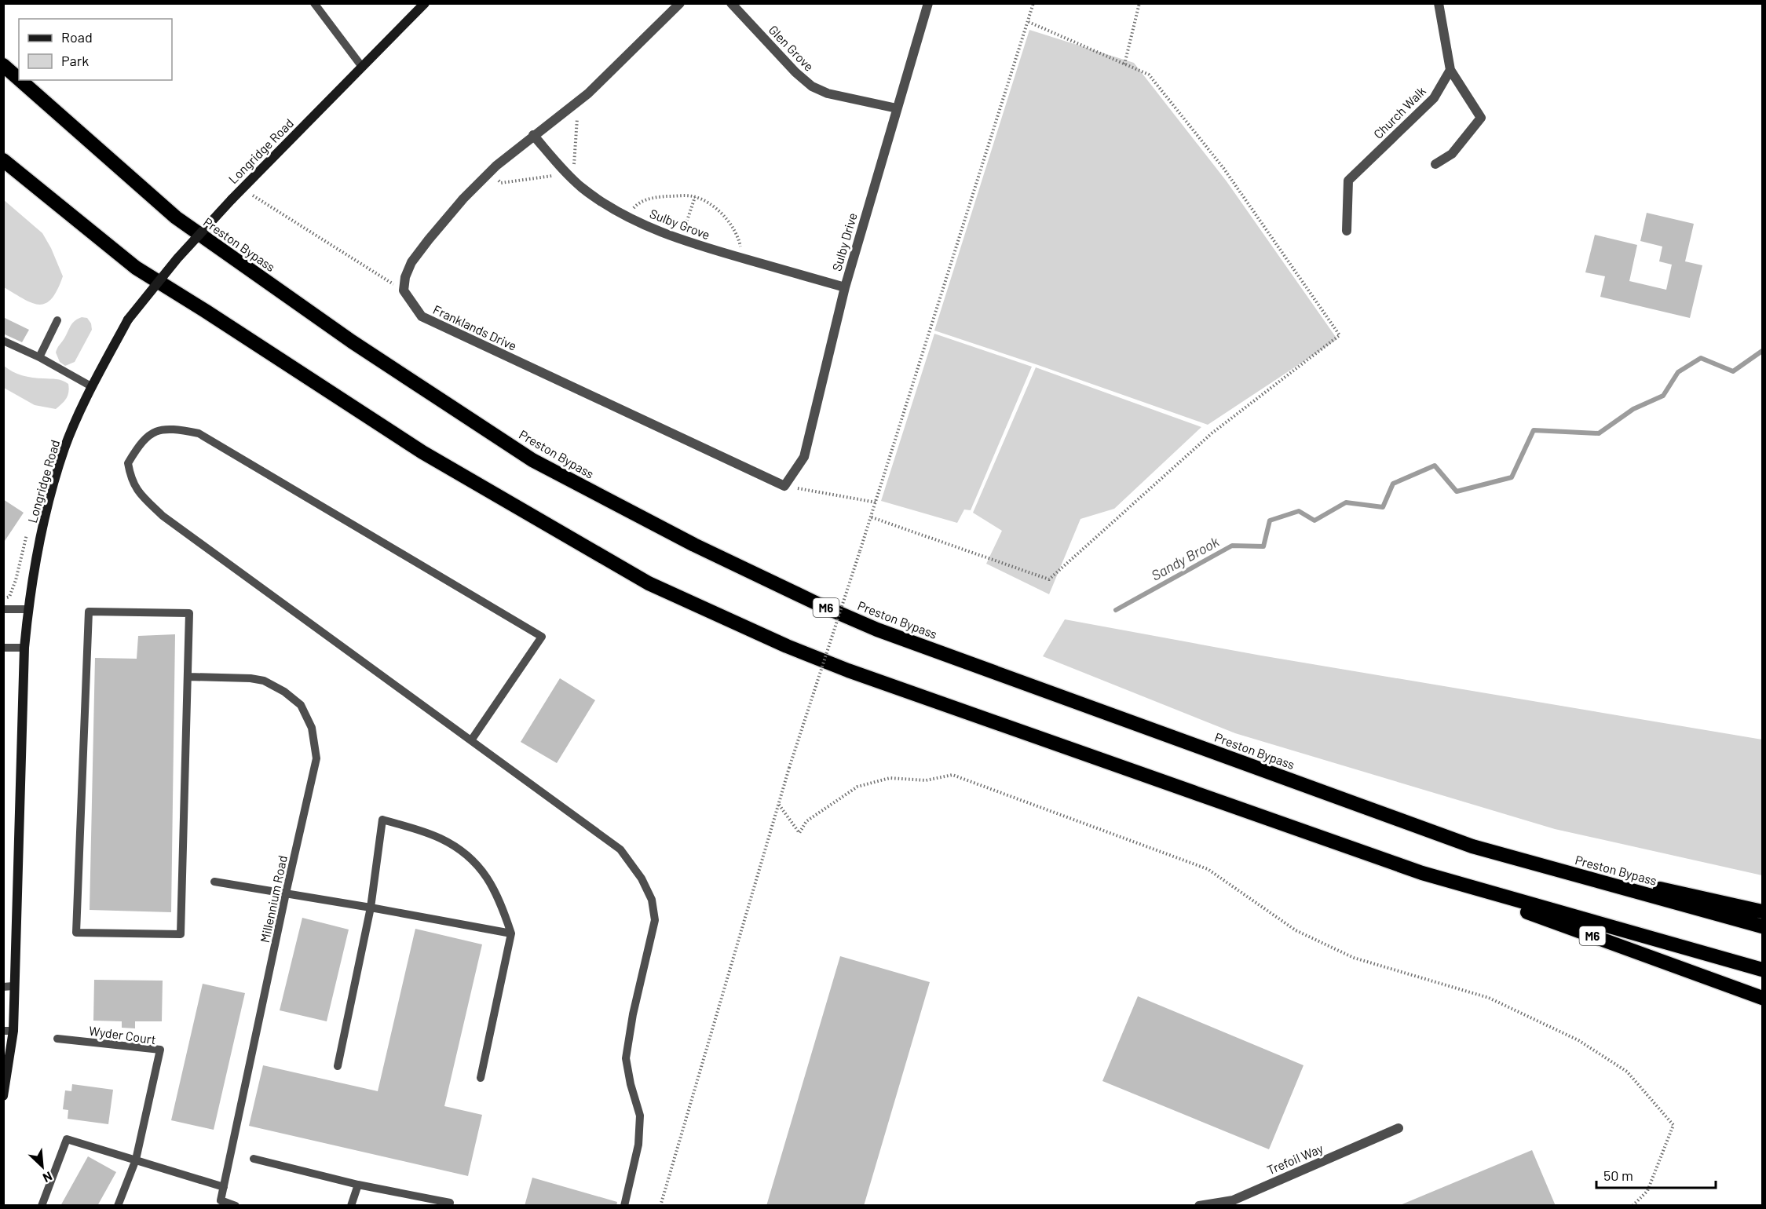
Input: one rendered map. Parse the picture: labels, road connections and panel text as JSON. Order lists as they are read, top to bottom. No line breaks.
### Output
{"streets":{"highway":["Preston Bypass","M6"],"main road":["Longridge Road"],"street":["Glen Grove","Church Walk","Sulby Grove","Sulby Drive","Franklands Drive","Trefoil Way"],"lane":["Millennium Road","Wyder Court"]},"crossings":[["Glen Grove","Sulby Drive"],["Sulby Grove","Sulby Drive"],["Sulby Drive","Franklands Drive"],["Preston Bypass","M6"]],"water":["Sandy Brook"],"legend":["Road","Park"],"scale_bar":"50 m","north":"bottom right"}
